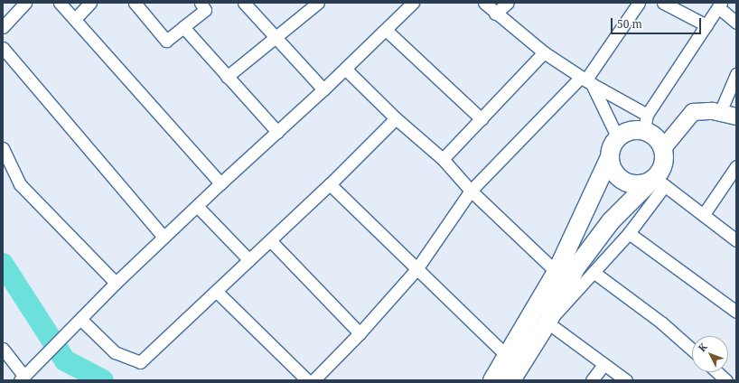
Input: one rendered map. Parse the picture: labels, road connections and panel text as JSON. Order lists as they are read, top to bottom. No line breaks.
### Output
{"scale_bar":"50 m","north":"top left"}
